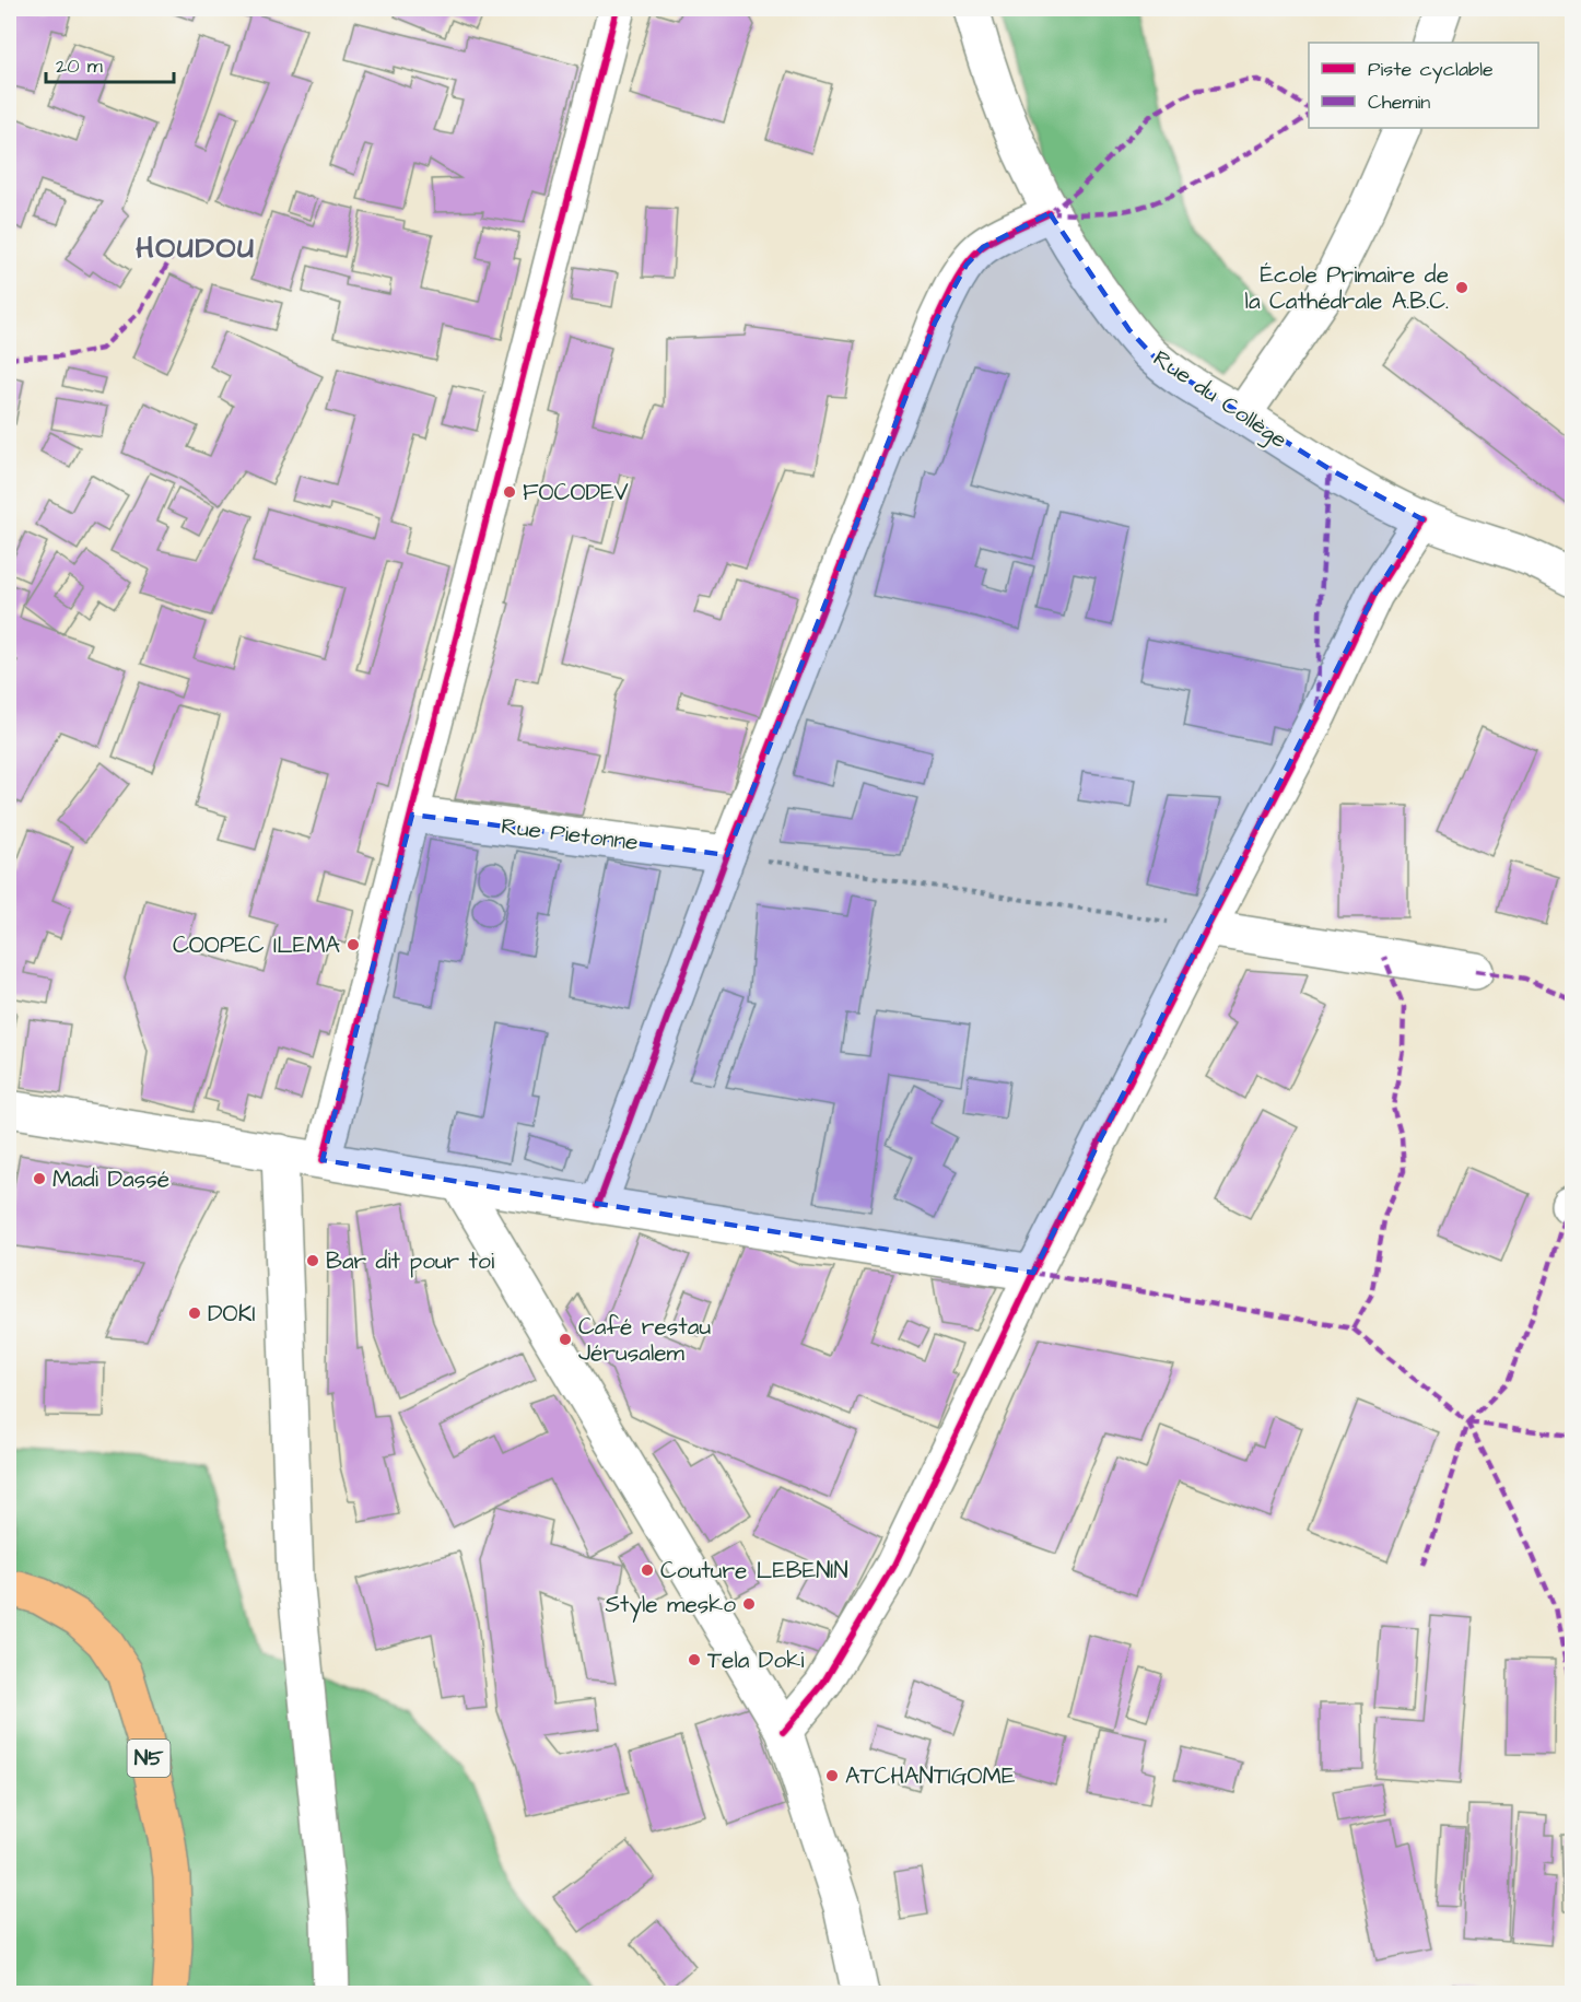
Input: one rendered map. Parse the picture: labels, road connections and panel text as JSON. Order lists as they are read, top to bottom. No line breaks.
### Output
{"streets":{"main road":["N5"],"street":["Rue du Collège","Rue Pietonne"]},"districts":["HOUDOU"],"places":["École Primaire de la Cathédrale A.B.C.","FOCODEV","COOPEC ILEMA","Madi Dassé","Bar dit pour toi","DOKI","Café restau Jérusalem","Couture LEBENIN","Style mesko","Tela Doki","ATCHANTIGOME"],"legend":["Piste cyclable","Chemin"],"scale_bar":"20 m"}
